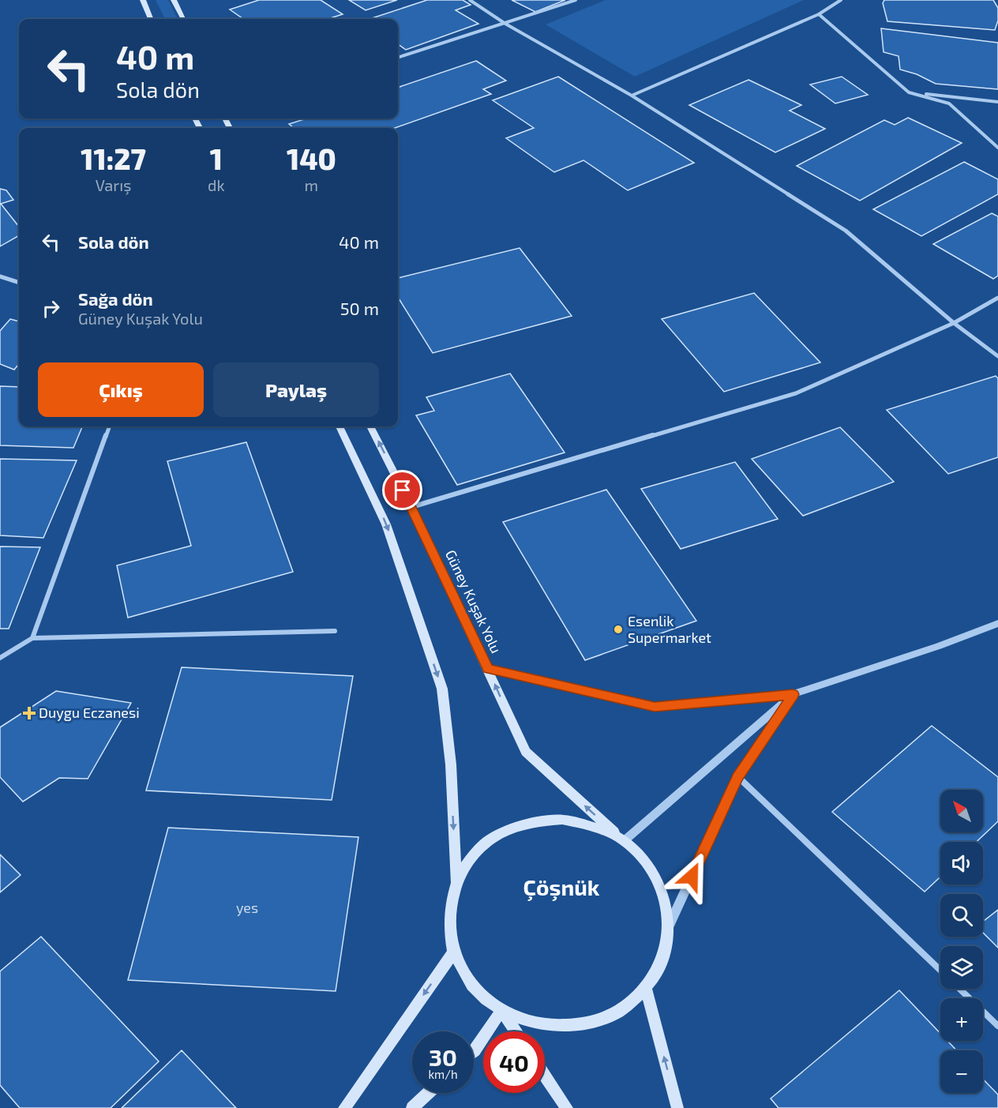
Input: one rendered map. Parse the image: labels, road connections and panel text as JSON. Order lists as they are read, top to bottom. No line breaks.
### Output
{"streets":{"main road":["Güney Kuşak Yolu"]},"districts":["Çöşnük"],"places":{"other":["Esenlik Supermarket"],"health":["Duygu Eczanesi"]},"house_numbers":["yes"],"north":"top left","page":{"turn":["40 m","Sola dön"],"eta":["11:27","Varış","1","dk","140","m"],"list":[{"name":"Sola dön","value":"40 m"},{"name":"Sağa dön","note":"Güney Kuşak Yolu","value":"50 m"}],"buttons":["Çıkış","Paylaş"],"map_buttons":["+","−"],"speed":"30 km/h","limit":"40"}}
